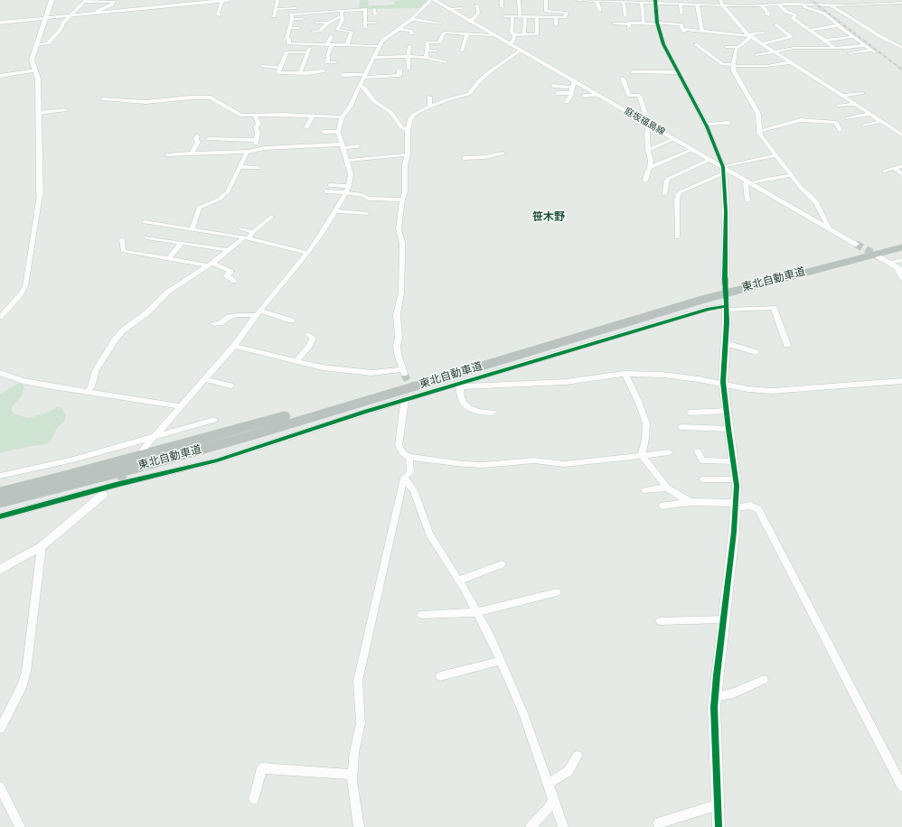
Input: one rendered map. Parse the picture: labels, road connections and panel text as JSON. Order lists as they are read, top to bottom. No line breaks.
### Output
{"streets":{"highway":["東北自動車道"],"main road":["庭坂福島線"]},"districts":["笹木野"]}
